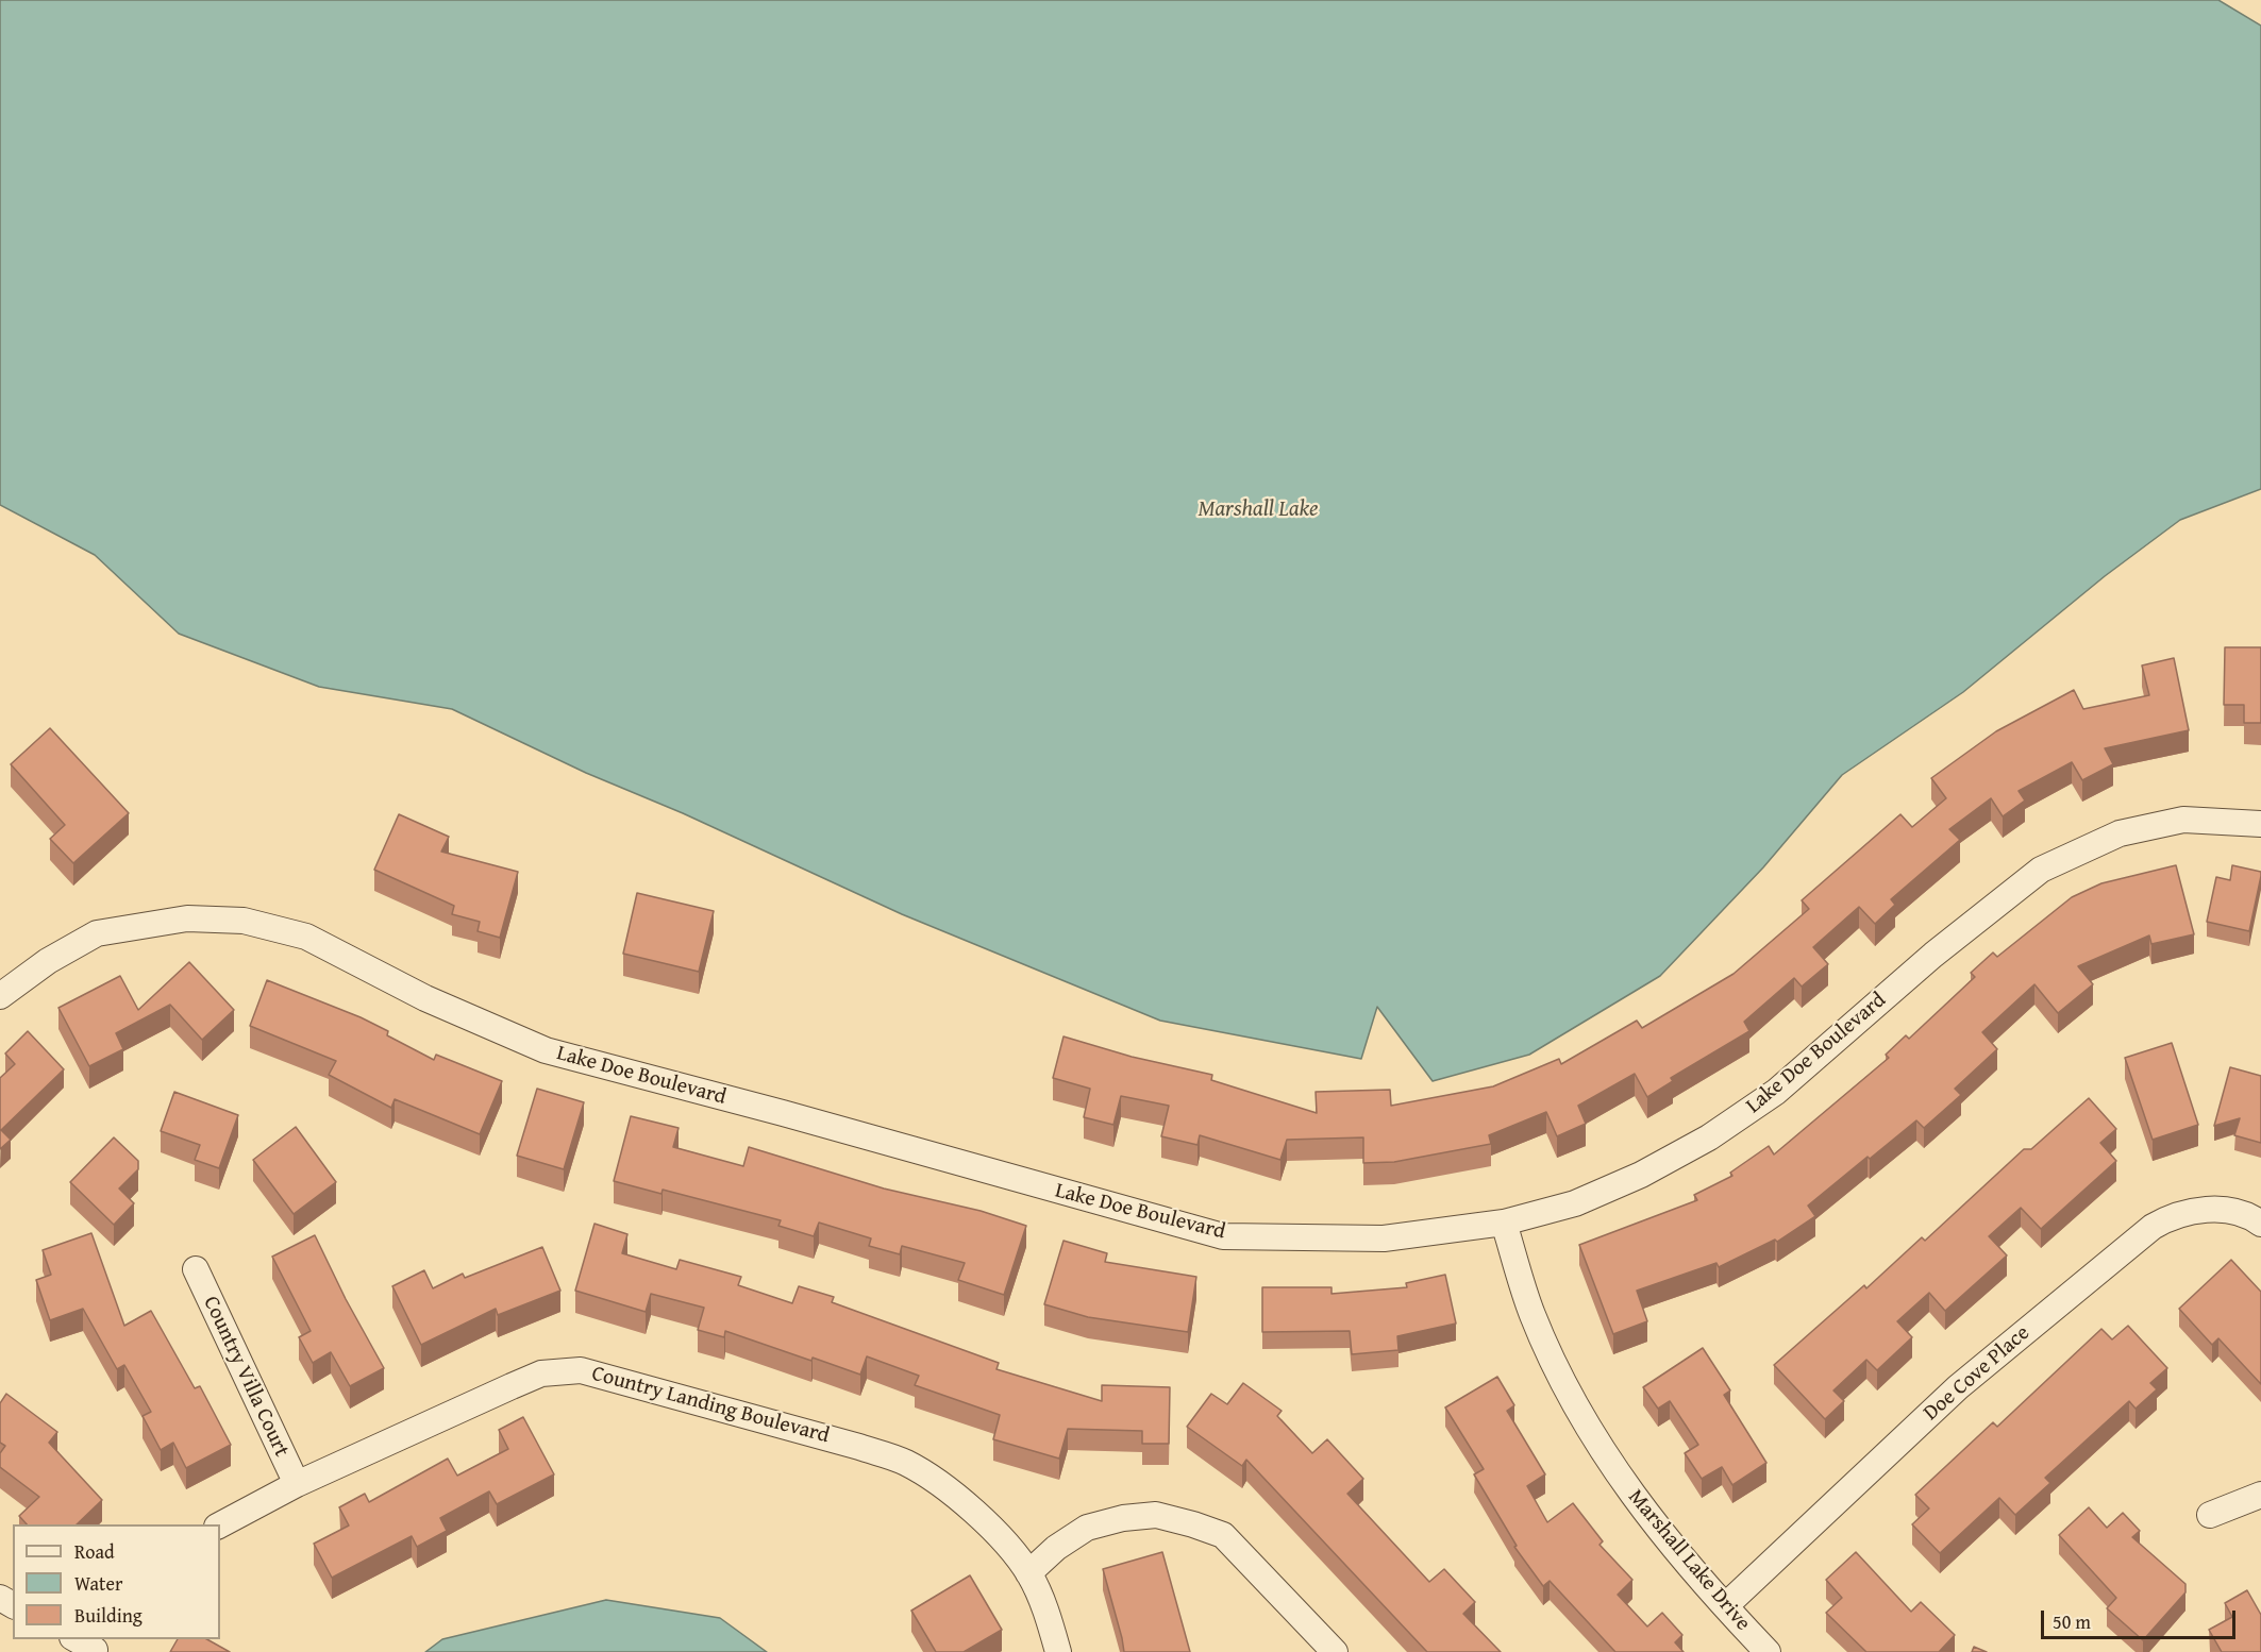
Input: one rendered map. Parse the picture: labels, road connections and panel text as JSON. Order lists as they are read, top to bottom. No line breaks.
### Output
{"streets":{"street":["Lake Doe Boulevard","Doe Cove Place","Country Villa Court","Country Landing Boulevard","Marshall Lake Drive"]},"crossings":[["Lake Doe Boulevard","Marshall Lake Drive"],["Doe Cove Place","Marshall Lake Drive"],["Country Villa Court","Country Landing Boulevard"]],"water":["Marshall Lake"],"legend":["Road","Water","Building"],"scale_bar":"50 m"}
